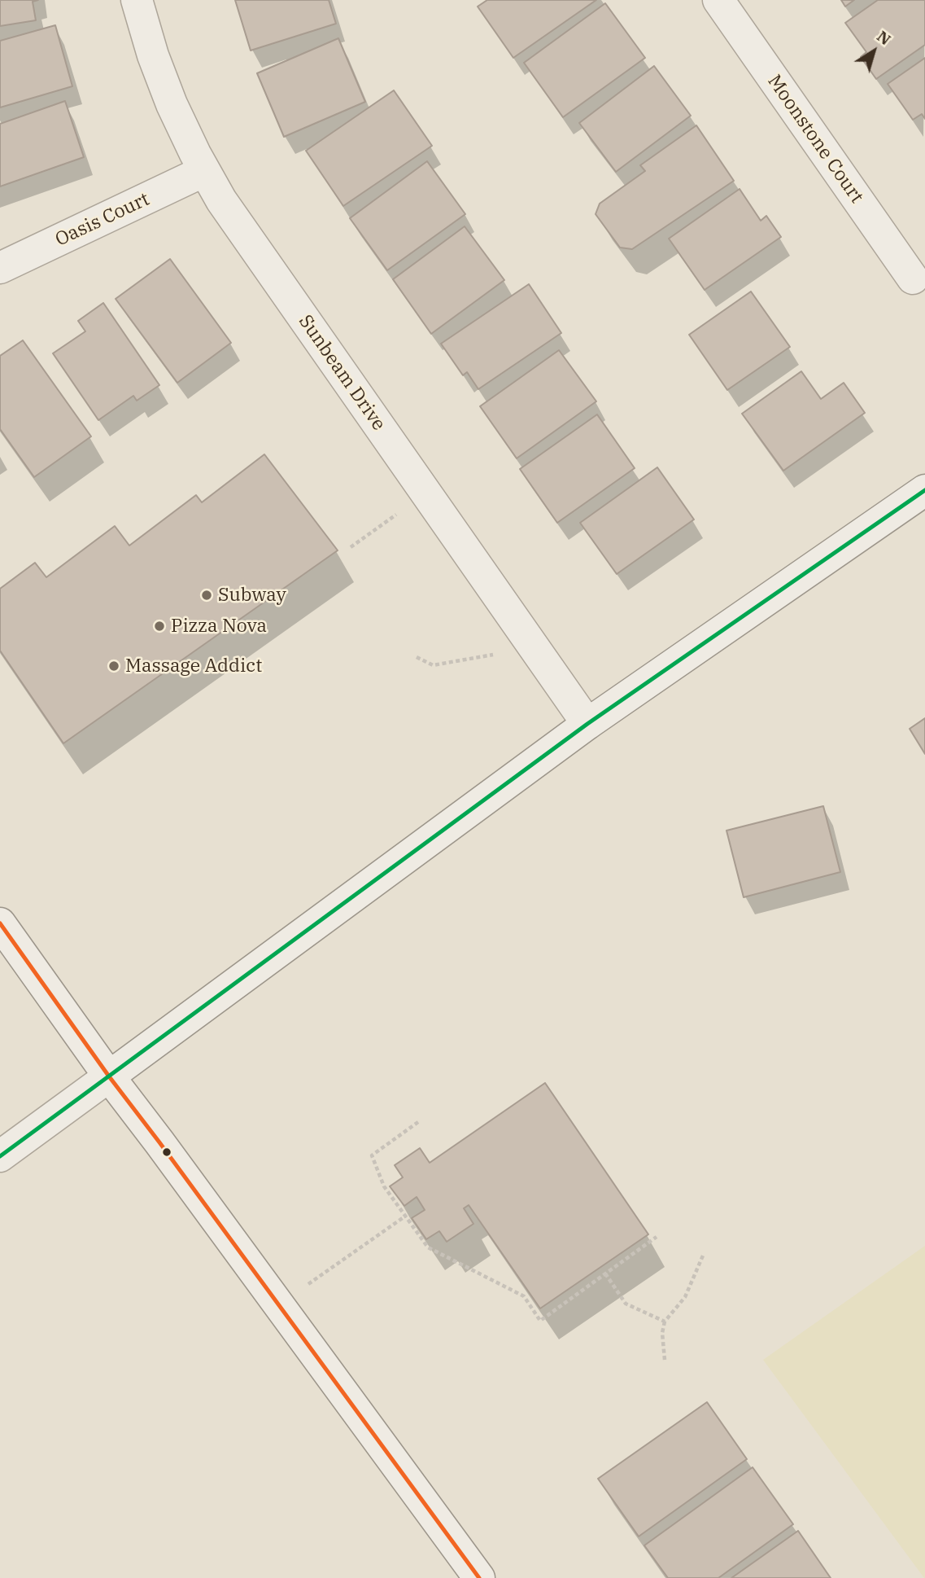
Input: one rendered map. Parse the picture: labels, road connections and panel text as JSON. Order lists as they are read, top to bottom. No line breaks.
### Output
{"streets":{"main road":["Moonstone Court","Oasis Court","Sunbeam Drive"]},"crossings":[["Oasis Court","Sunbeam Drive"]],"places":["Subway","Pizza Nova","Massage Addict"],"north":"top right"}
